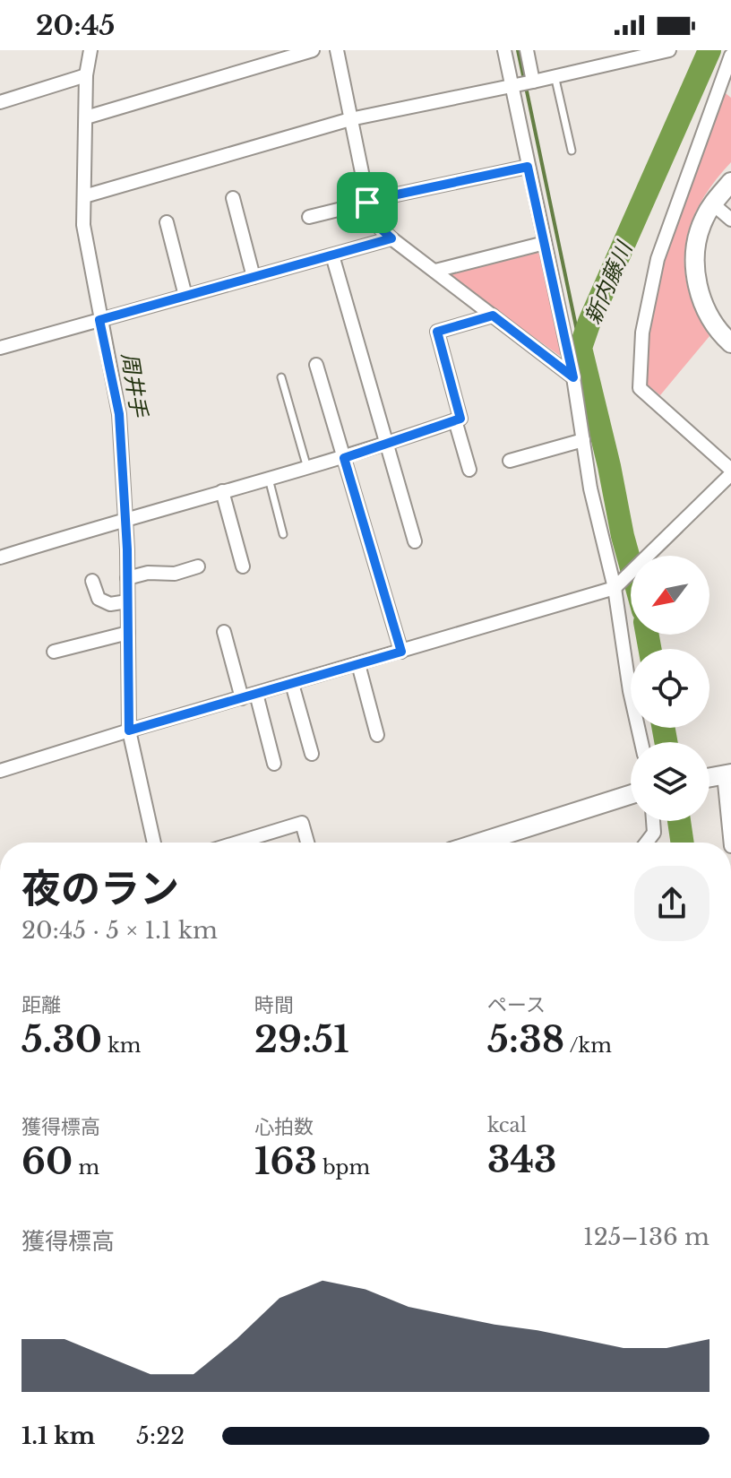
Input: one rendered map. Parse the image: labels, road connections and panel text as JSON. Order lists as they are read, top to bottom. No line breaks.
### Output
{"water":["新内藤川","周井手"],"north":"bottom left","page":{"status":"20:45","heading":["夜のラン","20:45 · 5 × 1.1 km"],"stats":[["距離","5.30 km"],["時間","29:51"],["ペース","5:38 /km"],["獲得標高","60 m"],["心拍数","163 bpm"],["kcal","343"]],"chart":["獲得標高","125–136 m"],"list":[{"name":"1.1 km","note":"5:22"}]}}
